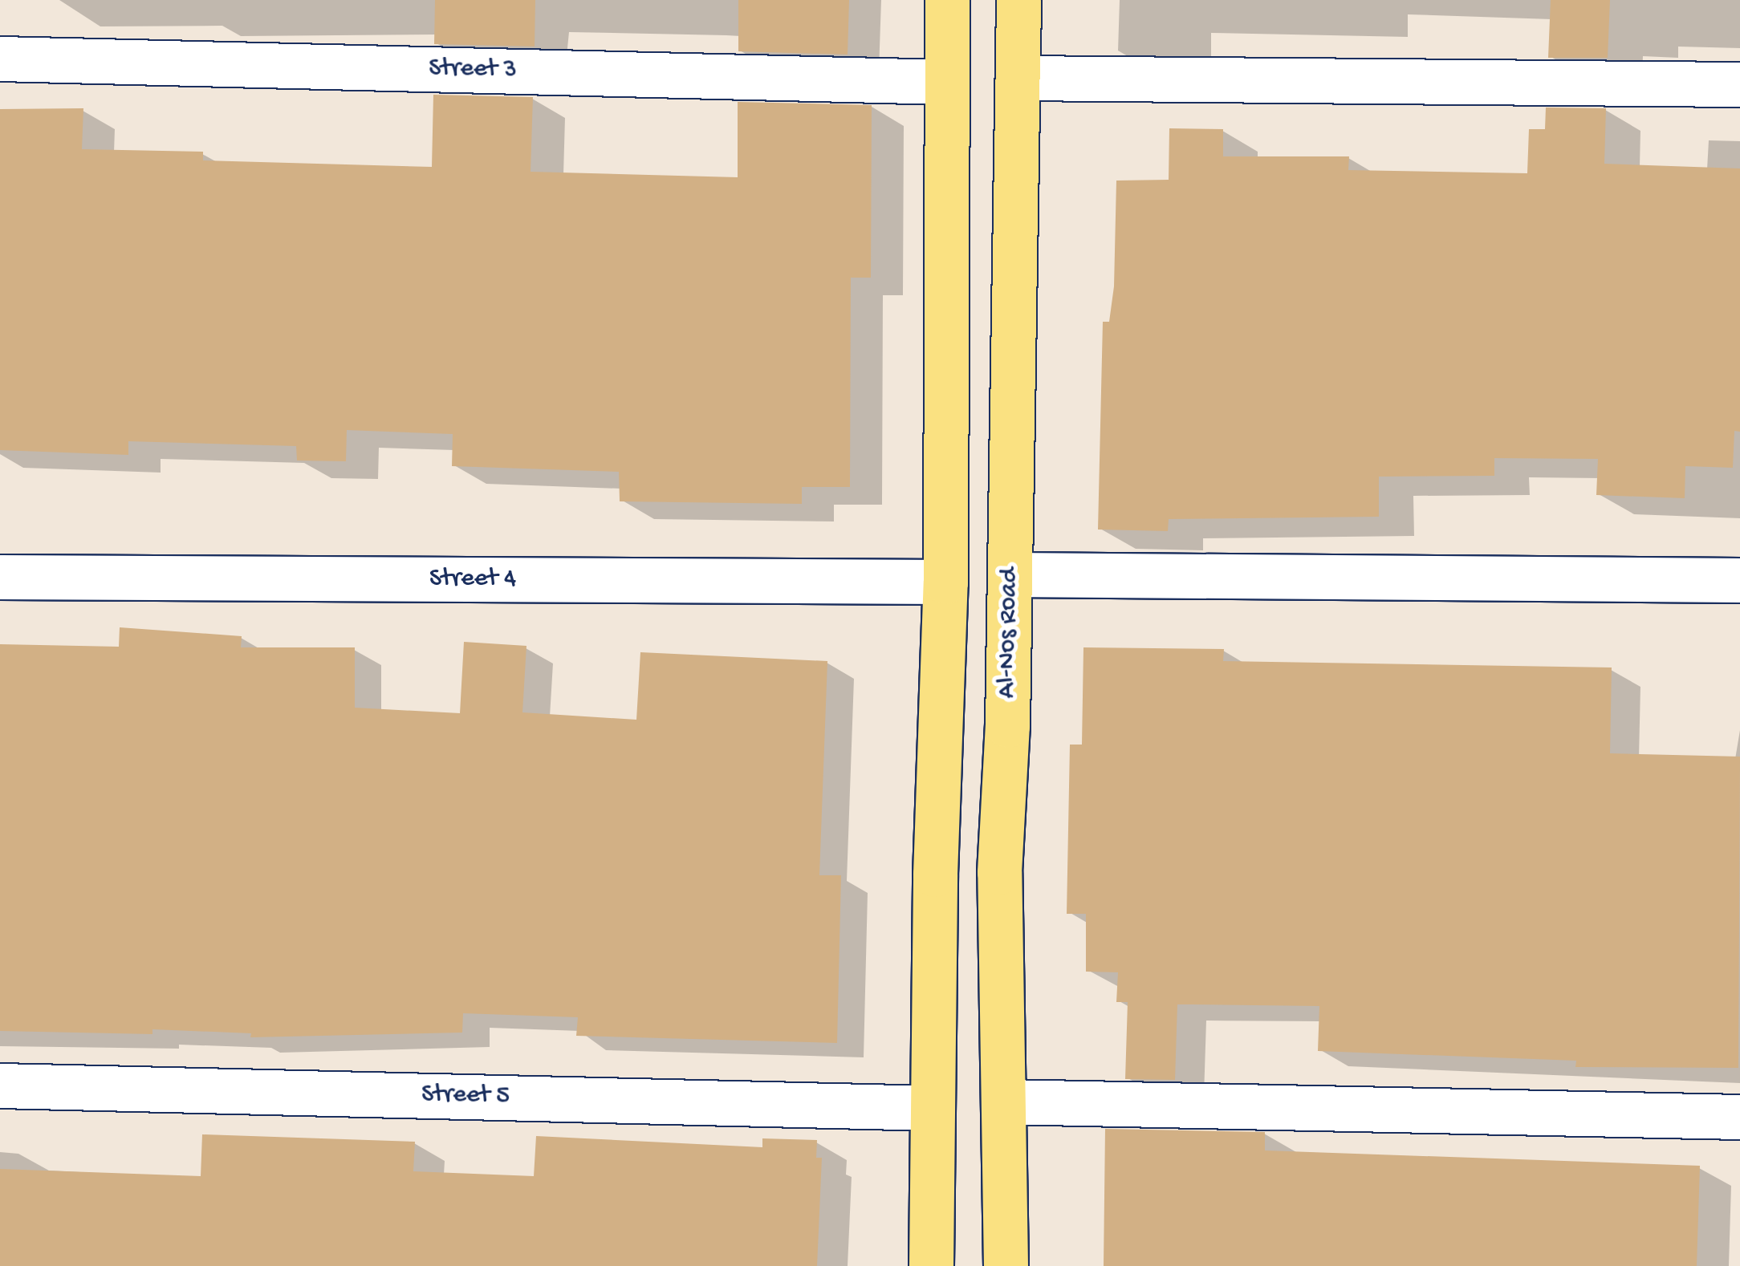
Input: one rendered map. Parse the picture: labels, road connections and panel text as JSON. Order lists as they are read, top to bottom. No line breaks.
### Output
{"streets":{"main road":["Al-Nos Road"],"street":["Street 3","Street 4","Street 5"]}}
